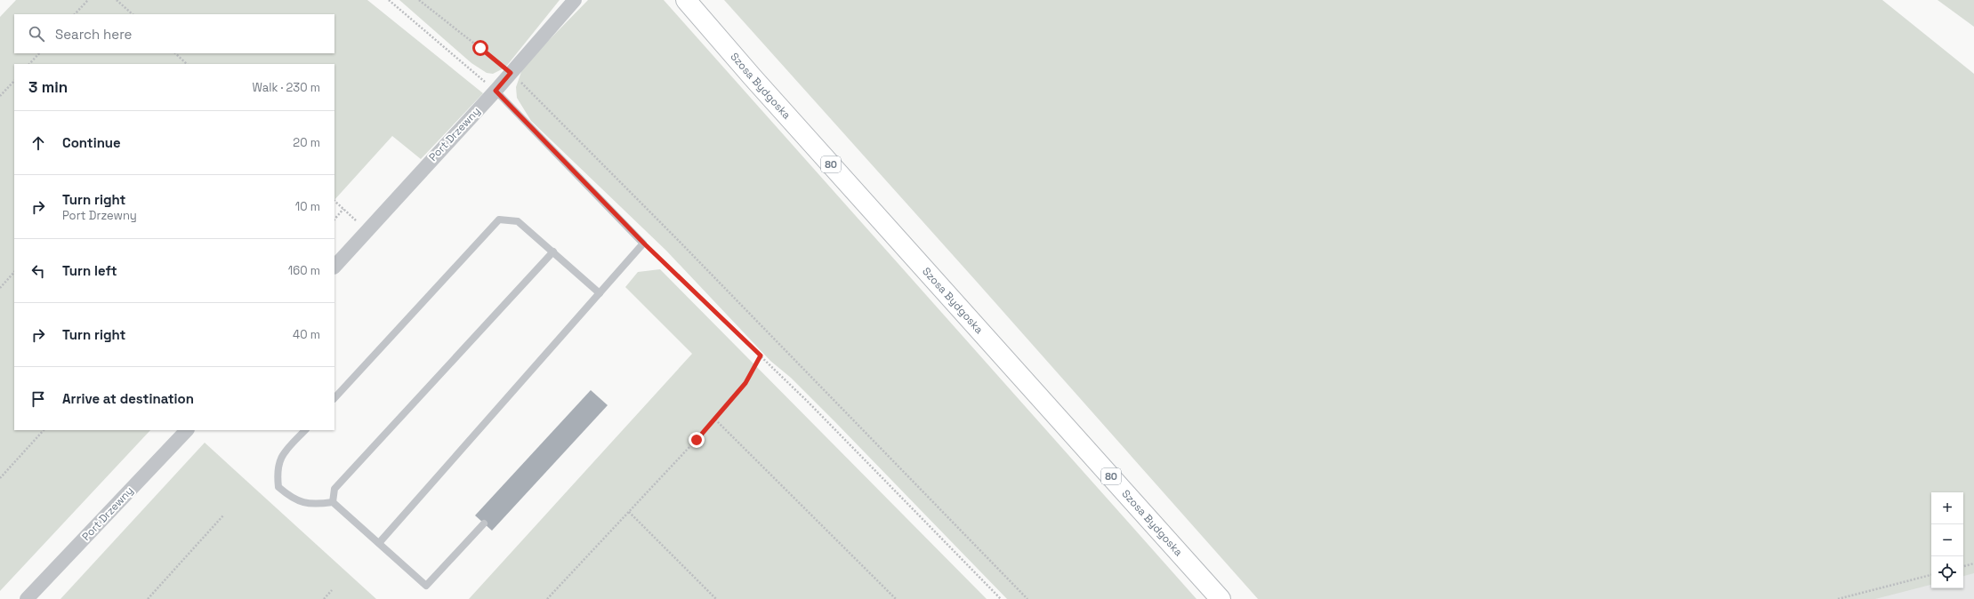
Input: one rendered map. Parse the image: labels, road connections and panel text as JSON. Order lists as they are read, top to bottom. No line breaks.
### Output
{"streets":{"main road":["Szosa Bydgoska","80"],"street":["Port Drzewny"]},"page":{"search":"Search here","heading":["3 min","Walk · 230 m"],"list":[["Continue","20 m"],["Turn right","Port Drzewny","10 m"],["Turn left","160 m"],["Turn right","40 m"],"Arrive at destination"],"map_buttons":["+","−"]}}
